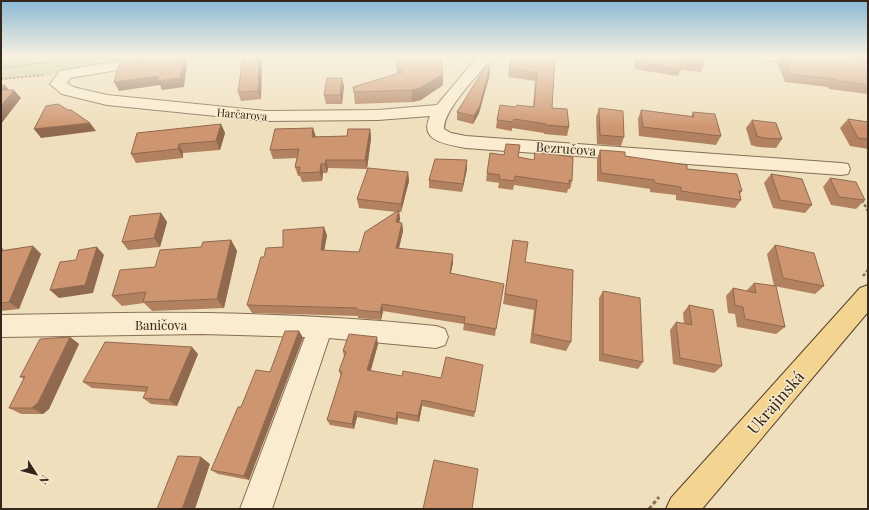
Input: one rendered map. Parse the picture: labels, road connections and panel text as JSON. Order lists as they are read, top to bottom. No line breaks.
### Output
{"streets":{"main road":["Ukrajinská"],"street":["Harčarova","Bezručova","Baničova"]},"crossings":[["Harčarova","Bezručova"]],"north":"bottom right"}
